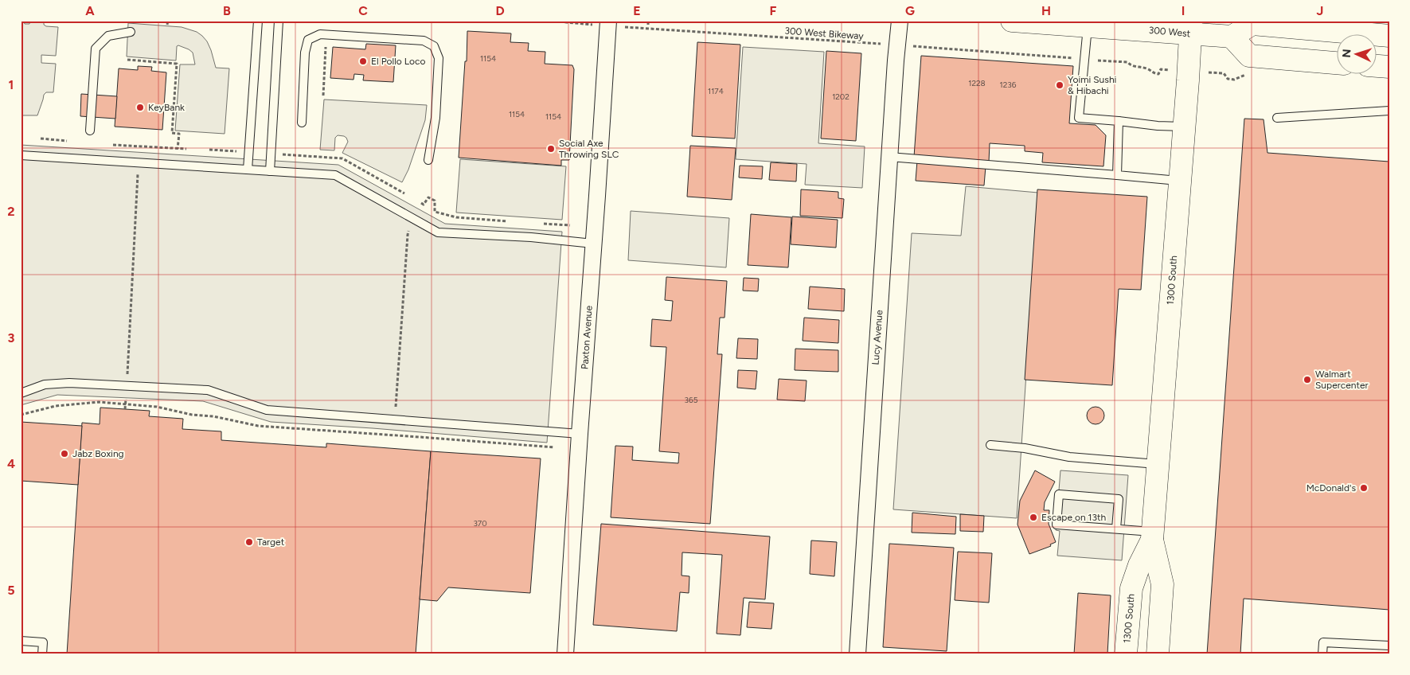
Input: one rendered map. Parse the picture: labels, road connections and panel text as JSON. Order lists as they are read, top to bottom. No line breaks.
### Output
{"streets":{"main road":["300 West","1300 South"],"street":["Paxton Avenue","Lucy Avenue"],"path":["300 West Bikeway"]},"crossings":[["300 West","1300 South"]],"places":["El Pollo Loco","Yoimi Sushi & Hibachi","KeyBank","Social Axe Throwing SLC","Walmart Supercenter","Jabz Boxing","McDonald's","Escape on 13th","Target"],"house_numbers":["1154","1228","1236","1174","1202","1154","1154","365","370"],"north":"left","grid":{"columns":["A","B","C","D","E","F","G","H","I","J"],"rows":["1","2","3","4","5"]}}
